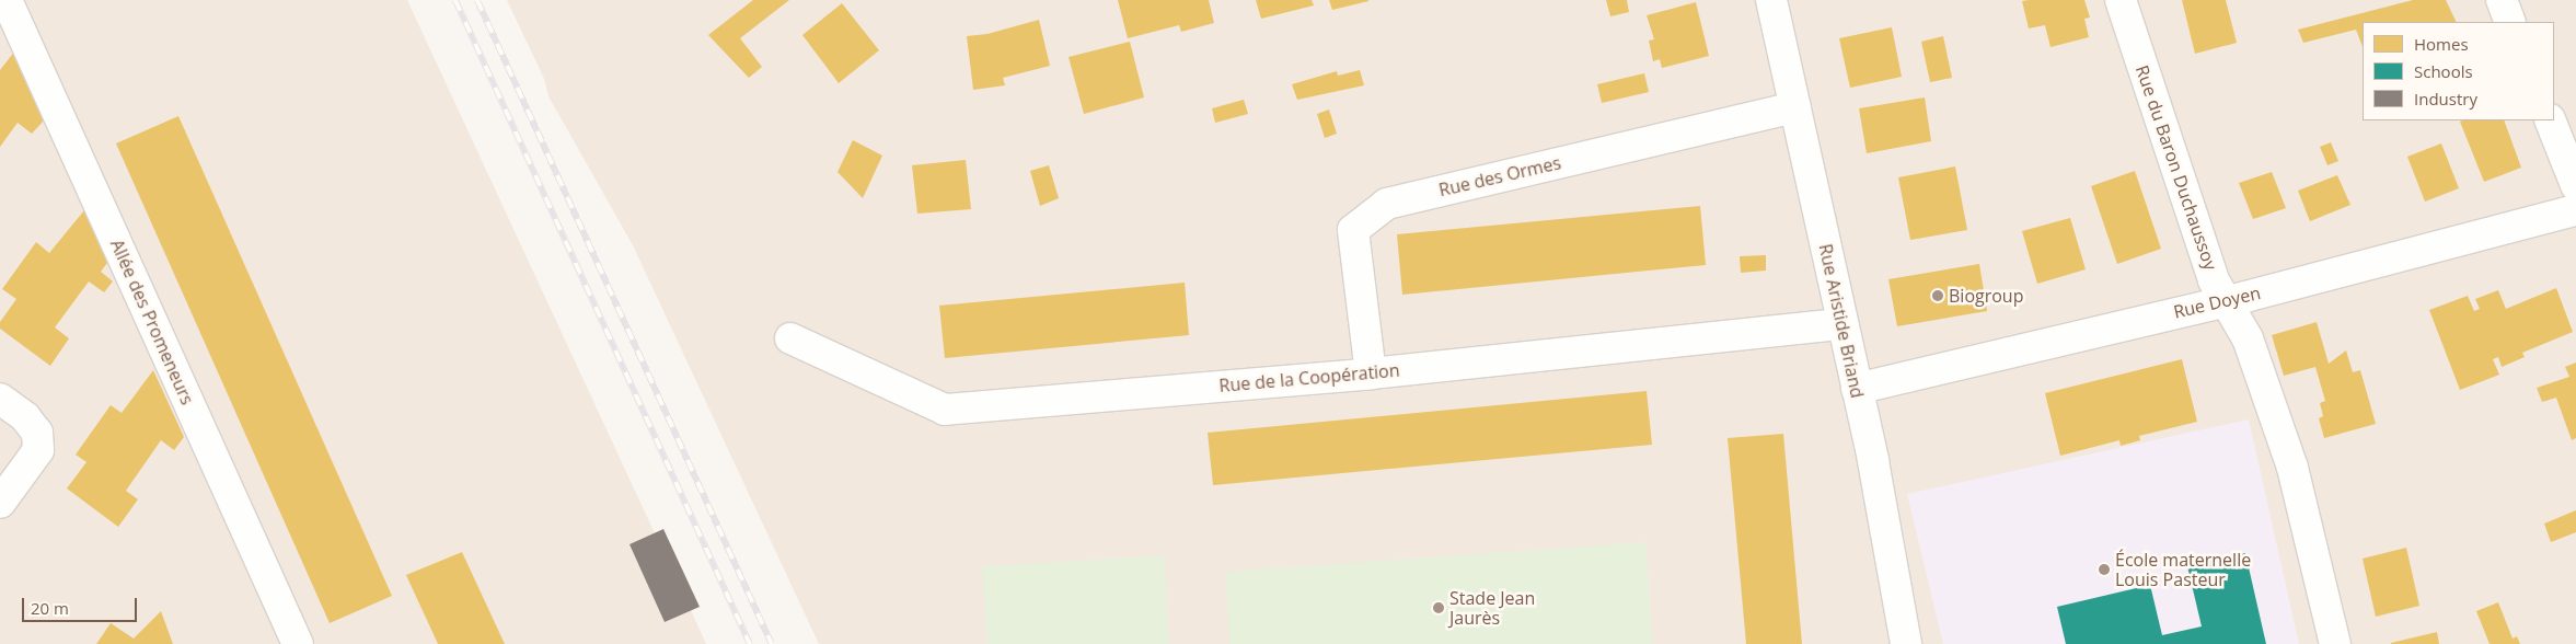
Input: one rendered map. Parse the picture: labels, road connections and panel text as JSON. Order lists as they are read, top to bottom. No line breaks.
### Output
{"streets":{"street":["Rue du Baron Duchaussoy","Rue des Ormes","Rue Doyen","Rue Aristide Briand","Allée des Promeneurs","Rue de la Coopération"]},"crossings":[["Rue du Baron Duchaussoy","Rue Doyen"],["Rue des Ormes","Rue Aristide Briand"],["Rue des Ormes","Rue de la Coopération"],["Rue Doyen","Rue Aristide Briand"],["Rue Aristide Briand","Rue de la Coopération"]],"places":["Biogroup","École maternelle Louis Pasteur","Stade Jean Jaurès"],"legend":["Homes","Schools","Industry"],"scale_bar":"20 m"}
